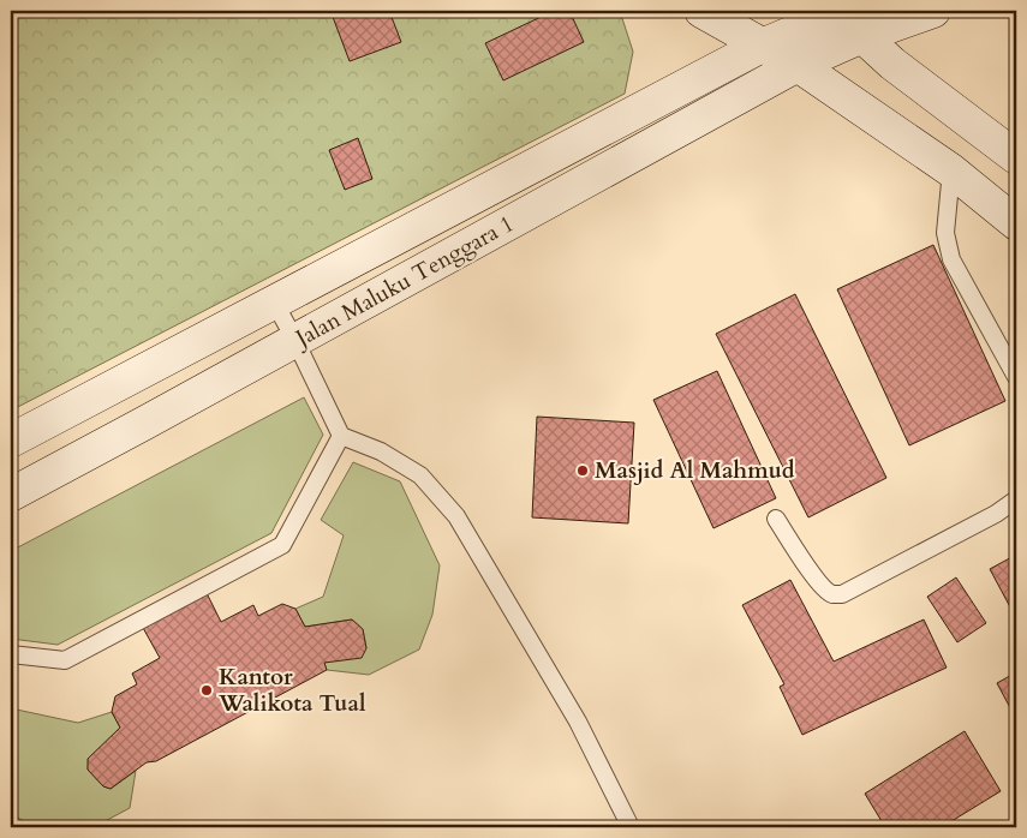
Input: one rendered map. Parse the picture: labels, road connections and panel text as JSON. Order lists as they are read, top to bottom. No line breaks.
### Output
{"streets":{"main road":["Jalan Maluku Tenggara 1"]},"places":["Masjid Al Mahmud","Kantor Walikota Tual"]}
